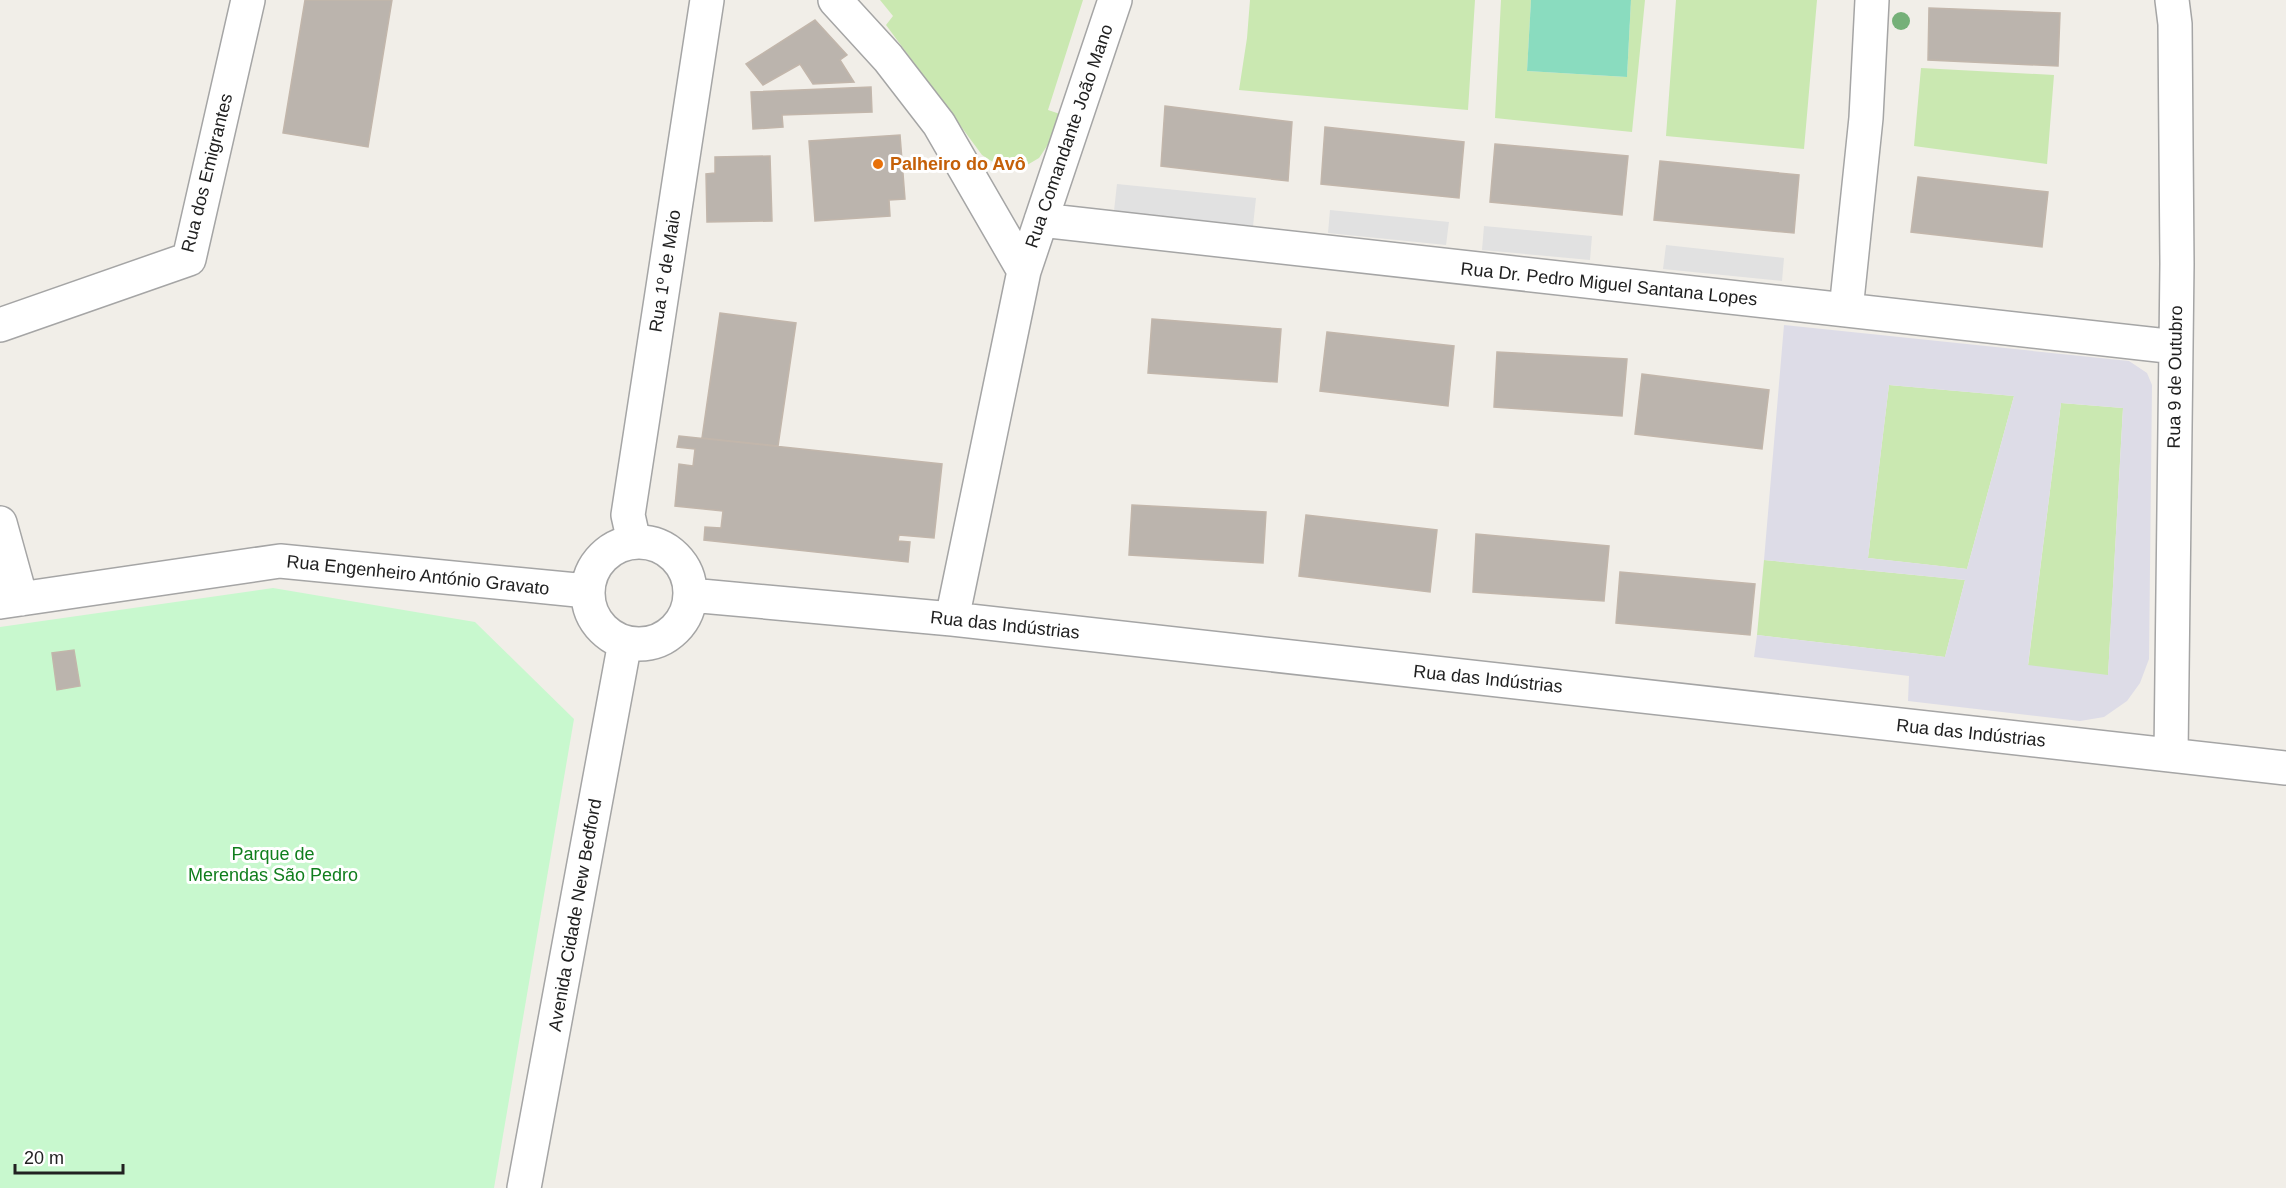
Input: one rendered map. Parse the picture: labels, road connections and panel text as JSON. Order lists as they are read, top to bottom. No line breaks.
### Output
{"streets":{"street":["Rua Comandante João Mano","Rua dos Emigrantes","Rua 1º de Maio","Rua Dr. Pedro Miguel Santana Lopes","Rua 9 de Outubro","Rua Engenheiro António Gravato","Rua das Indústrias","Avenida Cidade New Bedford"]},"crossings":[["Rua Comandante João Mano","Rua Dr. Pedro Miguel Santana Lopes"],["Rua Comandante João Mano","Rua das Indústrias"],["Rua 1º de Maio","Rua Engenheiro António Gravato"],["Rua 1º de Maio","Rua das Indústrias"],["Rua 1º de Maio","Avenida Cidade New Bedford"],["Rua Dr. Pedro Miguel Santana Lopes","Rua 9 de Outubro"],["Rua 9 de Outubro","Rua das Indústrias"],["Rua Engenheiro António Gravato","Rua das Indústrias"],["Rua Engenheiro António Gravato","Avenida Cidade New Bedford"],["Rua das Indústrias","Avenida Cidade New Bedford"]],"parks":["Parque de Merendas São Pedro"],"places":["Palheiro do Avô"],"scale_bar":"20 m"}
